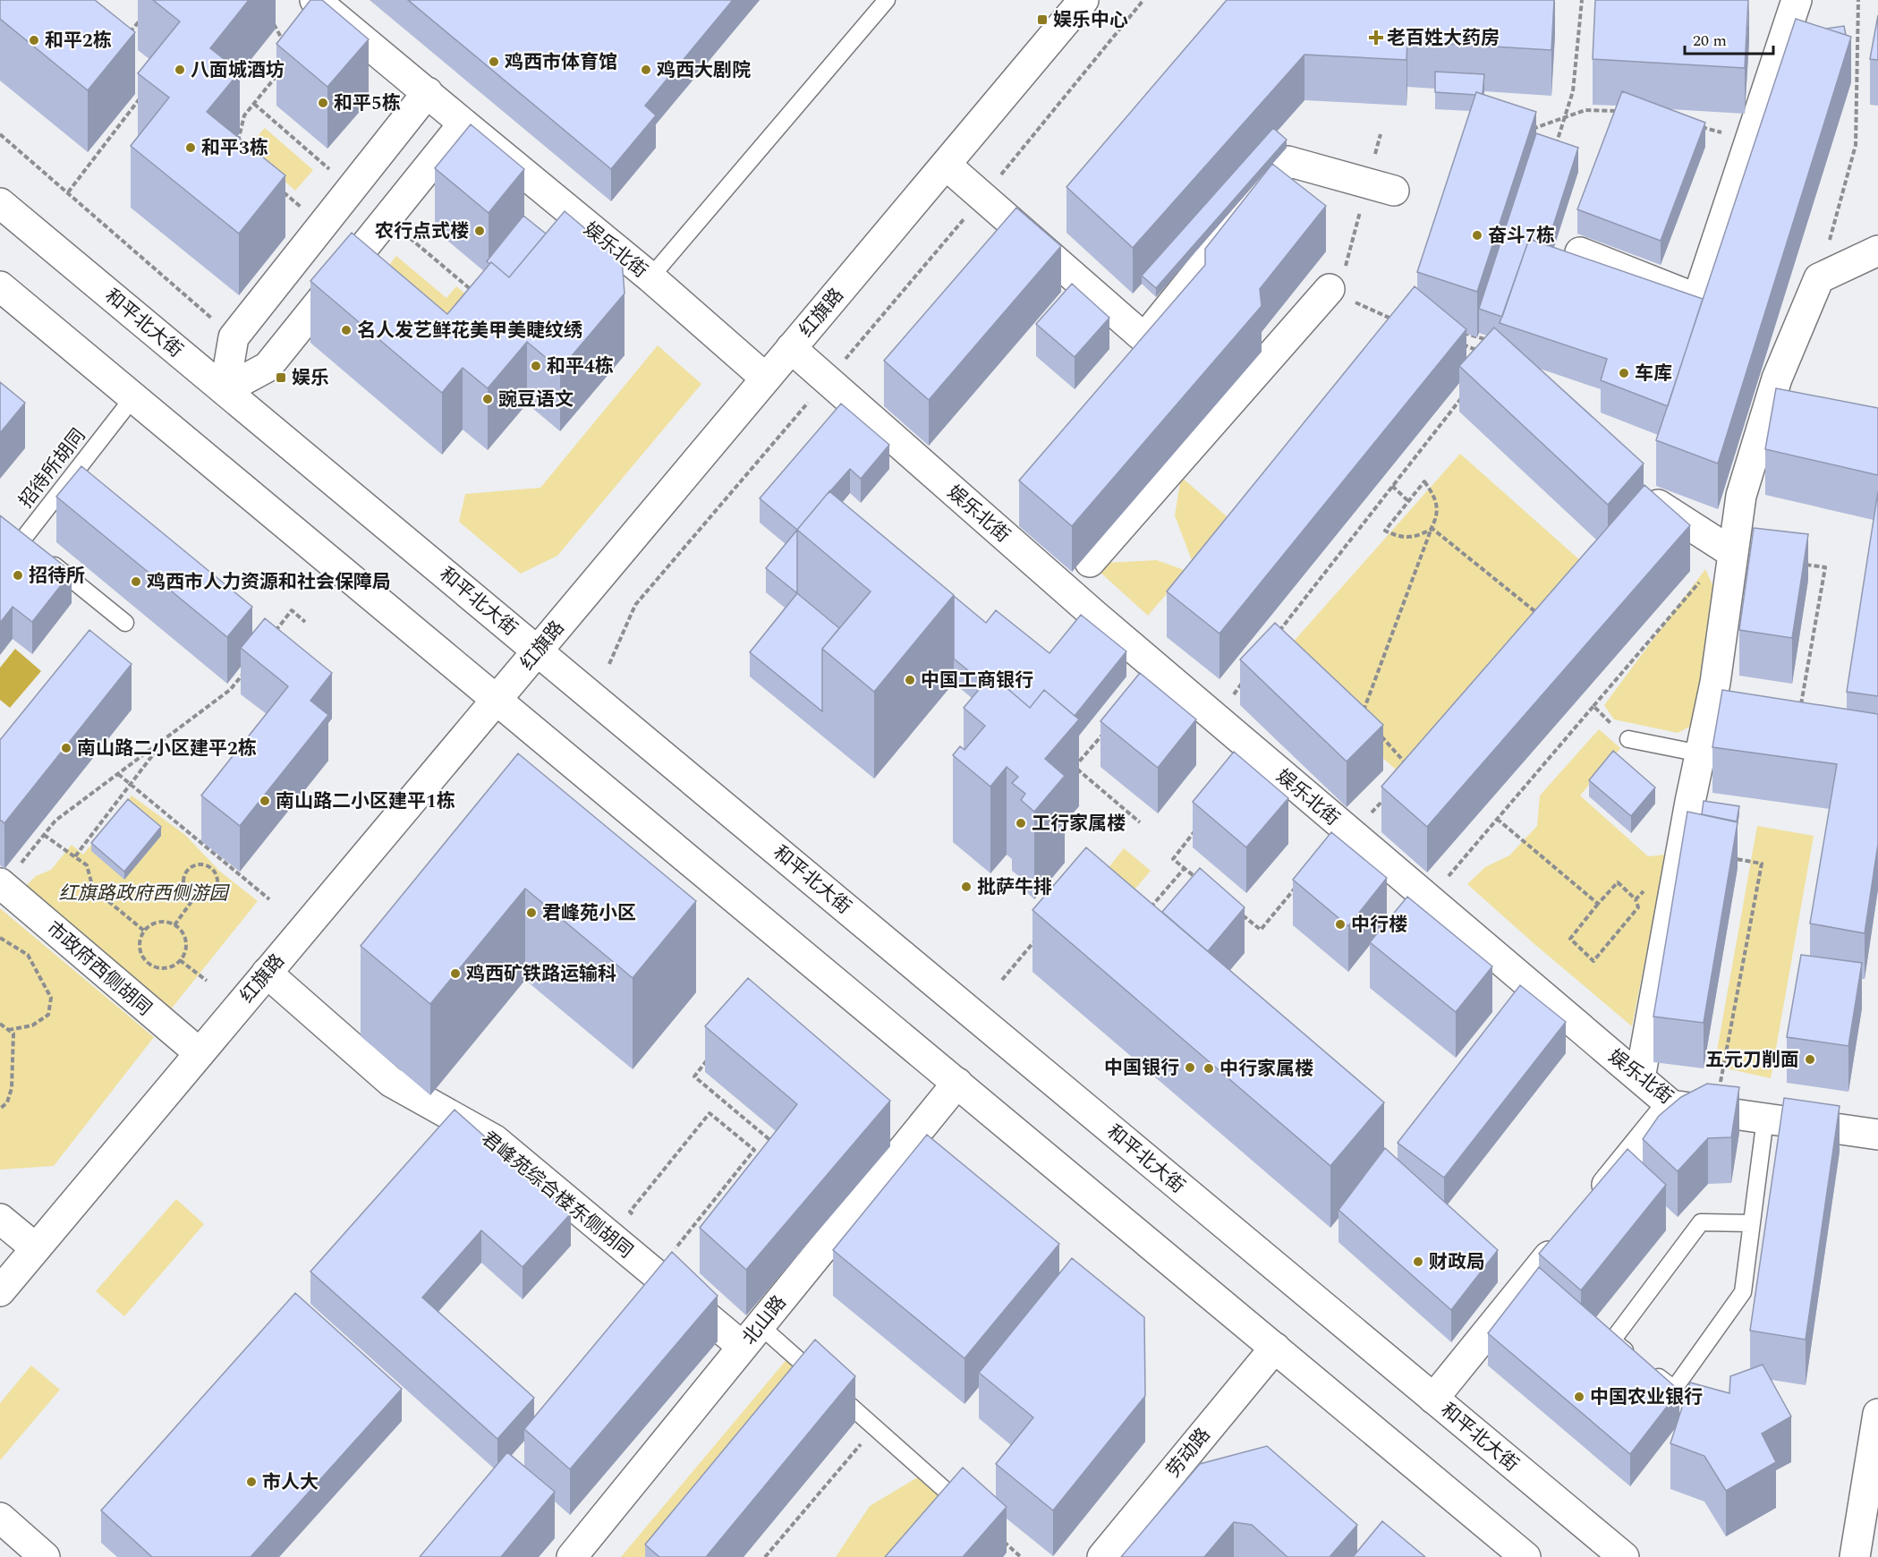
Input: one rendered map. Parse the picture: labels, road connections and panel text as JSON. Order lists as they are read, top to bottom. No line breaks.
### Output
{"streets":{"street":["娱乐北街","红旗路","和平北大街","市政府西侧胡同","君峰苑综合楼东侧胡同","北山路","劳动路"],"lane":["招待所胡同"]},"crossings":[["娱乐北街","红旗路"],["红旗路","和平北大街"],["红旗路","市政府西侧胡同"],["红旗路","君峰苑综合楼东侧胡同"],["君峰苑综合楼东侧胡同","北山路"]],"parks":["红旗路政府西侧游园"],"places":{"transit":["娱乐中心","娱乐"],"health":["老百姓大药房"],"other":["和平2栋","鸡西市体育馆","八面城酒坊","鸡西大剧院","和平5栋","和平3栋","农行点式楼","奋斗7栋","名人发艺鲜花美甲美睫纹绣","和平4栋","车库","豌豆语文","招待所","鸡西市人力资源和社会保障局","中国工商银行","南山路二小区建平2栋","南山路二小区建平1栋","工行家属楼","批萨牛排","君峰苑小区","中行楼","鸡西矿铁路运输科","五元刀削面","中国银行","中行家属楼","财政局","中国农业银行","市人大"]},"scale_bar":"20 m"}
